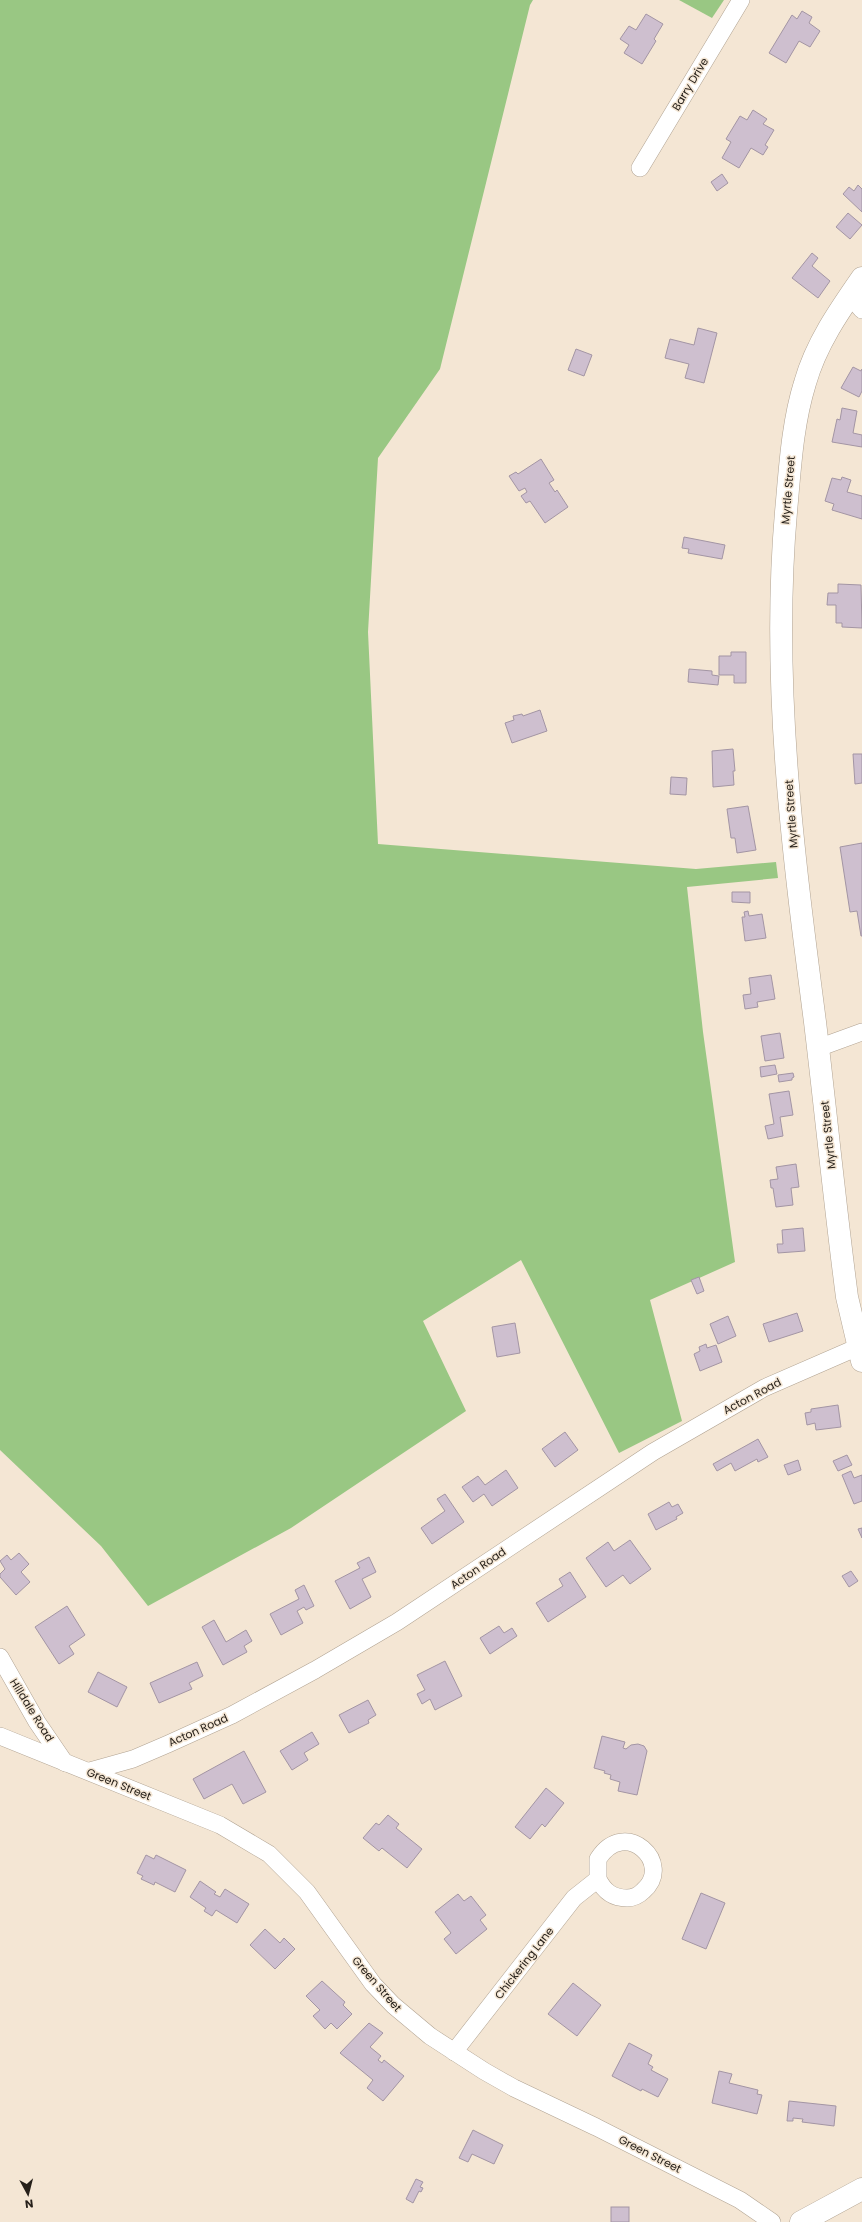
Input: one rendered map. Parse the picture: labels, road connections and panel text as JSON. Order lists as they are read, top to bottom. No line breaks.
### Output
{"streets":{"street":["Barry Drive","Myrtle Street","Acton Road","Hilldale Road","Green Street","Chickering Lane"]},"crossings":[["Myrtle Street","Acton Road"],["Acton Road","Green Street"],["Hilldale Road","Green Street"],["Green Street","Chickering Lane"]],"north":"bottom"}
